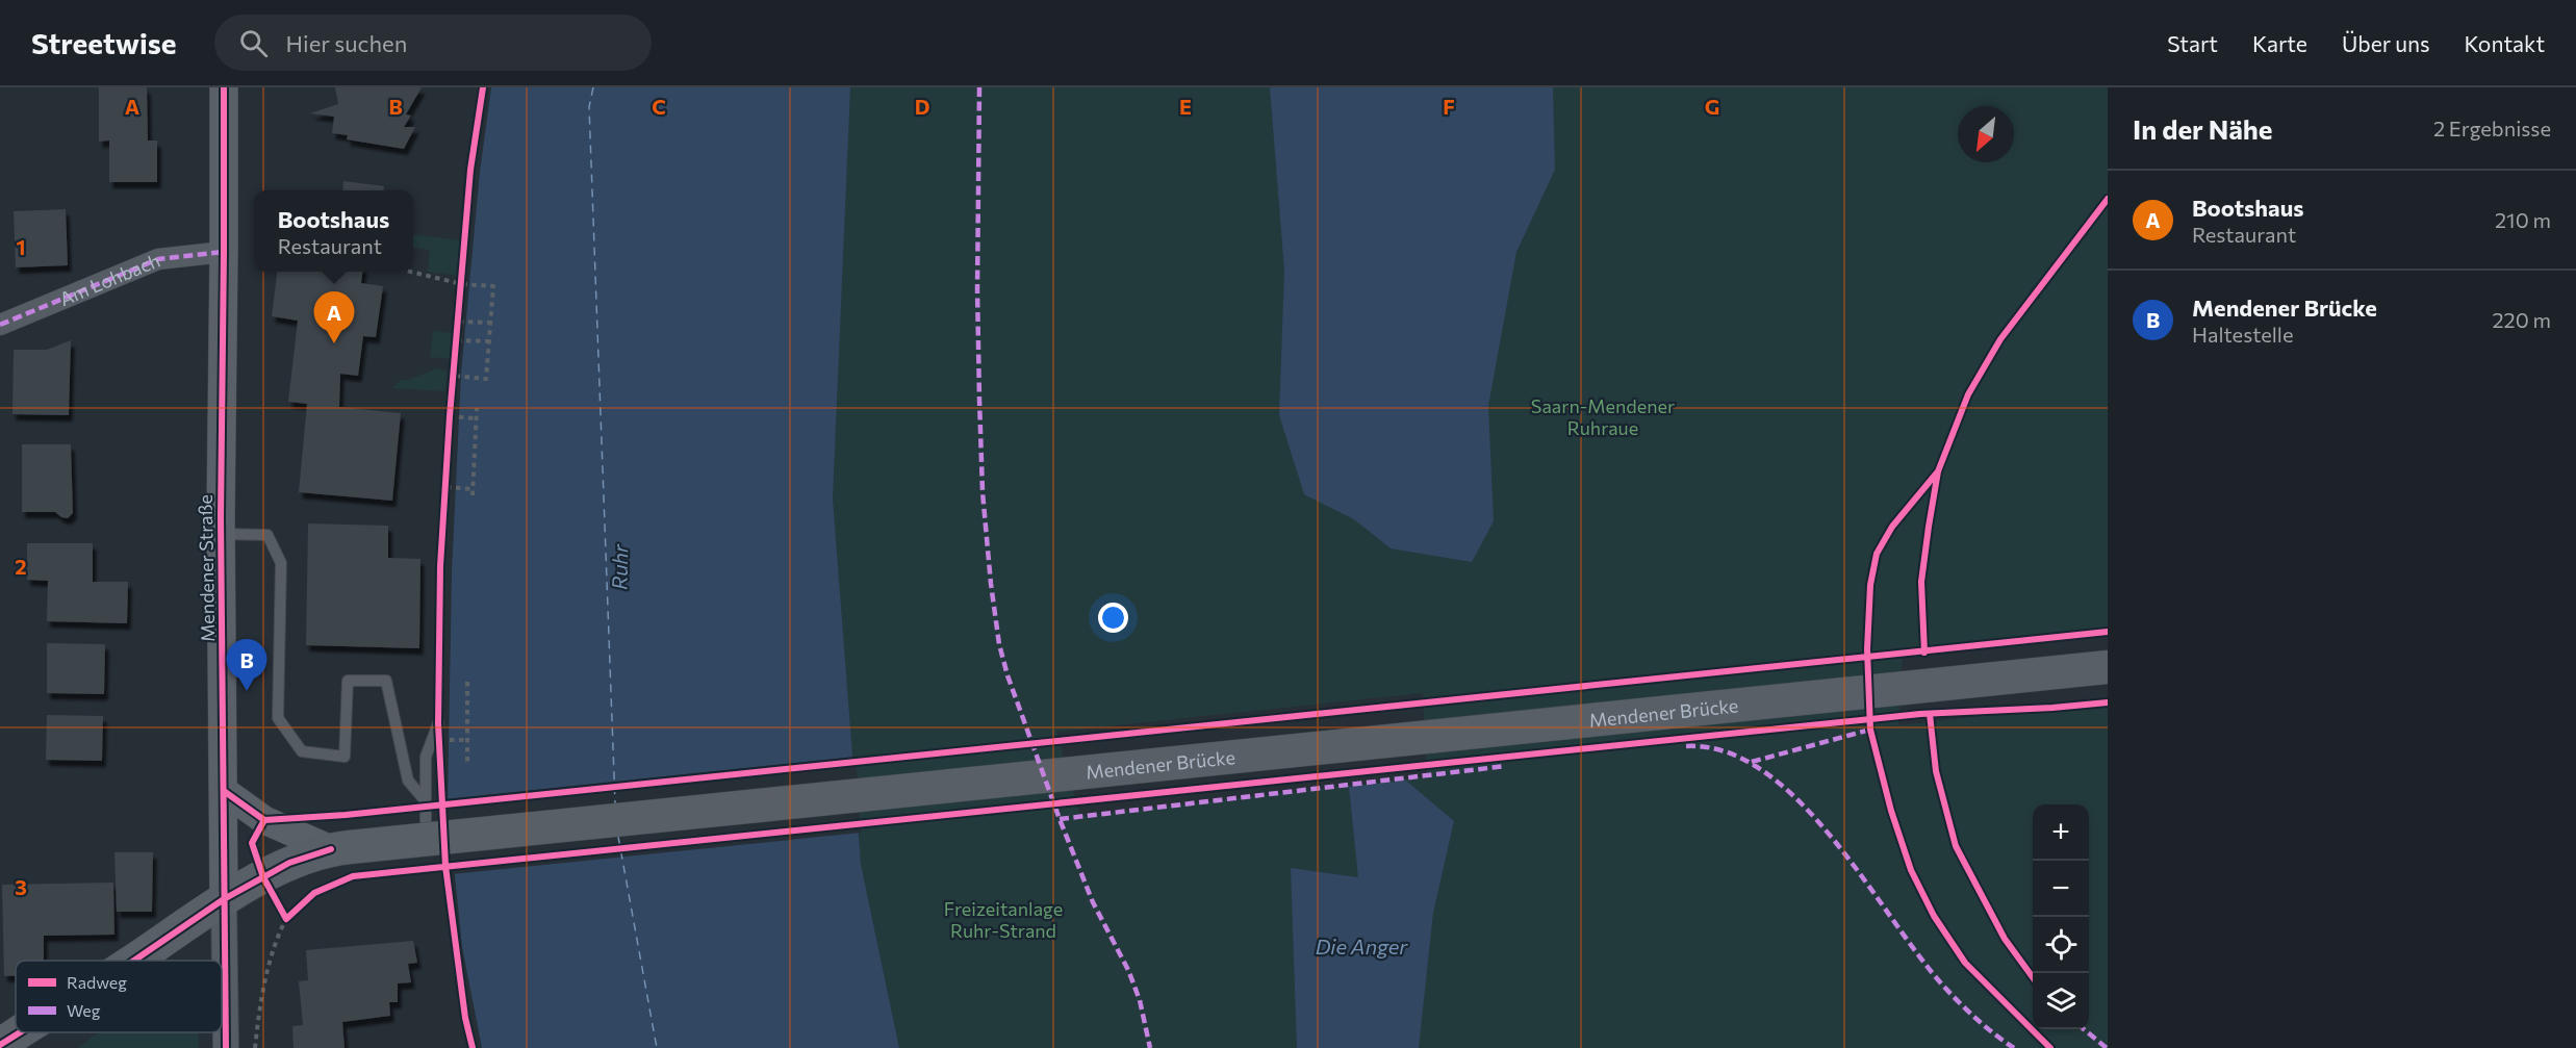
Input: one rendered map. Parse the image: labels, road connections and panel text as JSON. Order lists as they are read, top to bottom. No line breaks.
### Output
{"streets":{"main road":["Mendener Straße","Mendener Brücke"],"street":["Am Lohbach"]},"crossings":[["Am Lohbach","Mendener Straße"],["Mendener Straße","Mendener Brücke"]],"water":["Ruhr","Die Anger"],"parks":["Saarn-Mendener Ruhraue","Freizeitanlage Ruhr-Strand"],"legend":["Radweg","Weg"],"north":"bottom left","page":{"header":"Streetwise","search":"Hier suchen","nav":["Start","Karte","Über uns","Kontakt"],"heading":["In der Nähe","2 Ergebnisse"],"list":[{"mark":"A","name":"Bootshaus","note":"Restaurant","value":"210 m"},{"mark":"B","name":"Mendener Brücke","note":"Haltestelle","value":"220 m"}],"popup":["Bootshaus","Restaurant"],"pins":["A","B"],"map_buttons":["+","−"]},"grid":{"columns":["A","B","C","D","E","F","G"],"rows":["1","2","3"]}}
